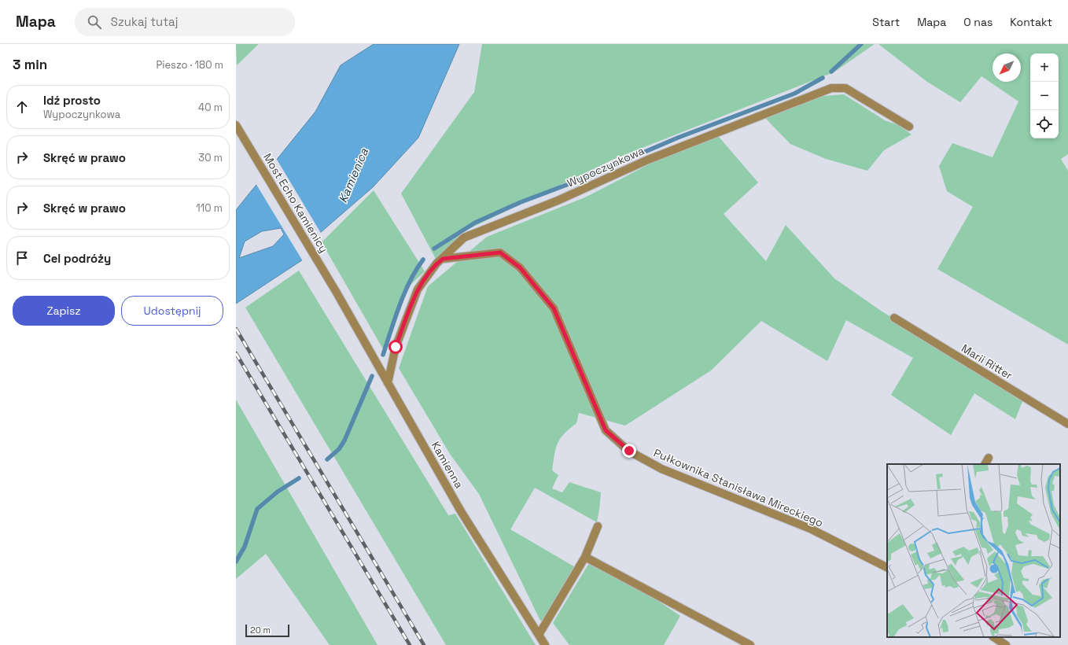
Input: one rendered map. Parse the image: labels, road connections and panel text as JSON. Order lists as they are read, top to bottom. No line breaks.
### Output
{"streets":{"street":["Wypoczynkowa","Most Echo Kamienicy","Marii Ritter","Kamienna","Pułkownika Stanisława Mireckiego"]},"crossings":[["Wypoczynkowa","Kamienna"],["Wypoczynkowa","Pułkownika Stanisława Mireckiego"],["Most Echo Kamienicy","Kamienna"]],"water":["Kamienica"],"scale_bar":"20 m","north":"bottom left","page":{"header":"Mapa","search":"Szukaj tutaj","nav":["Start","Mapa","O nas","Kontakt"],"heading":["3 min","Pieszo · 180 m"],"map_buttons":["+","−"],"list":[["Idź prosto","Wypoczynkowa","40 m"],["Skręć w prawo","30 m"],["Skręć w prawo","110 m"],"Cel podróży"],"buttons":["Zapisz","Udostępnij"],"scale":"20 m"}}
